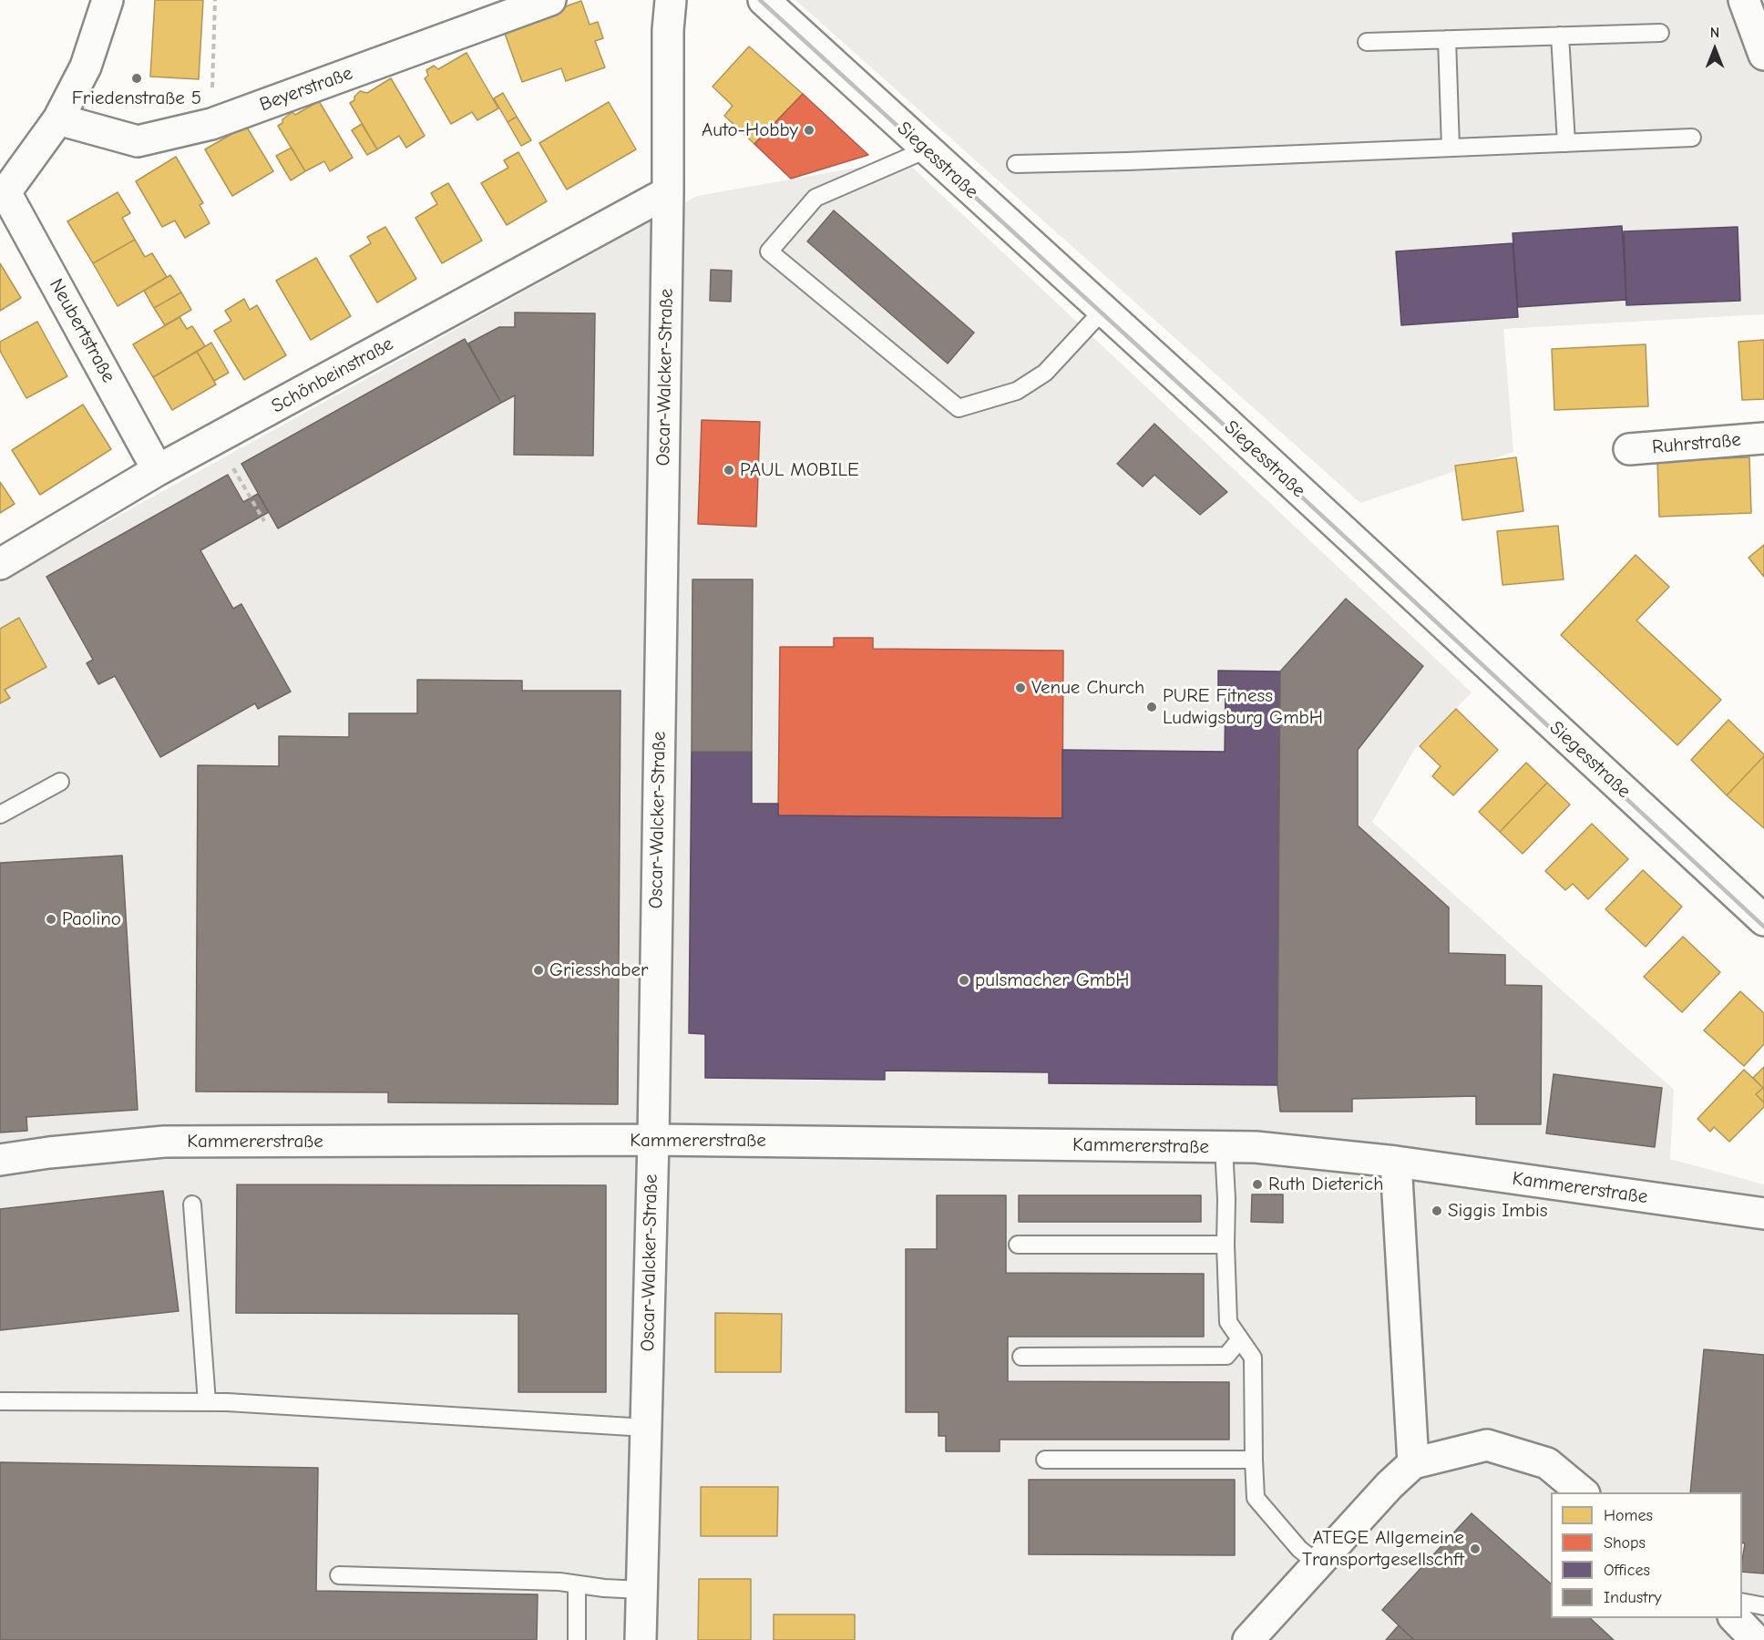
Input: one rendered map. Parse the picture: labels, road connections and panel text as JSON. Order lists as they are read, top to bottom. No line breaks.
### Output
{"streets":{"street":["Beyerstraße","Siegesstraße","Neubertstraße","Schönbeinstraße","Oscar-Walcker-Straße","Ruhrstraße","Kammererstraße"]},"crossings":[["Neubertstraße","Schönbeinstraße"],["Schönbeinstraße","Oscar-Walcker-Straße"],["Oscar-Walcker-Straße","Kammererstraße"]],"places":["Friedenstraße 5","Auto-Hobby","PAUL MOBILE","Venue Church","PURE Fitness Ludwigsburg GmbH","Paolino","Griesshaber","pulsmacher GmbH","Ruth Dieterich","Siggis Imbis","ATEGE Allgemeine Transportgesellschft"],"legend":["Homes","Shops","Offices","Industry"],"north":"top"}
